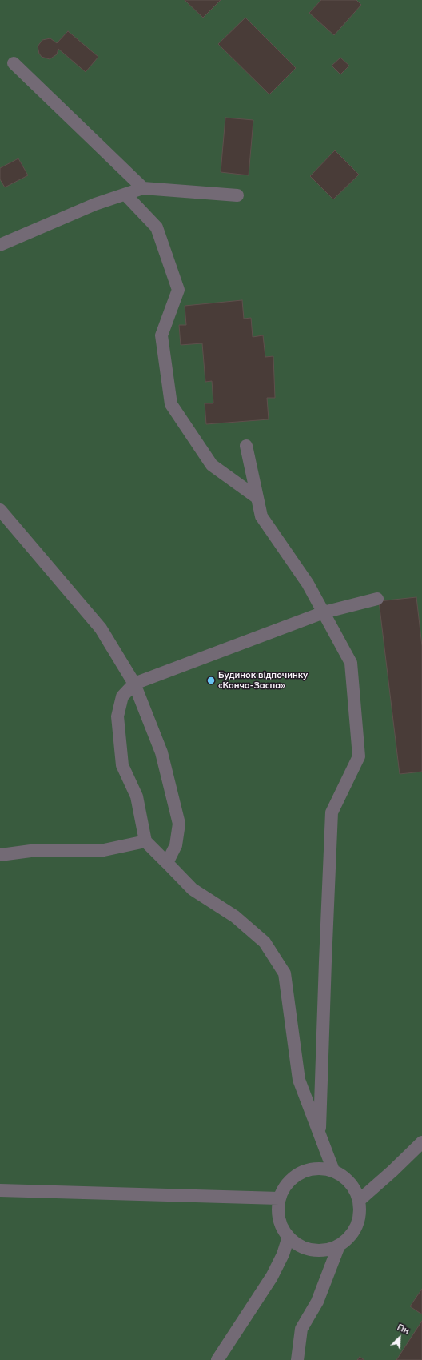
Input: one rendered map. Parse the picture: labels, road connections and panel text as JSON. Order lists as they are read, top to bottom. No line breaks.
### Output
{"places":["Будинок відпочинку «Конча-Заспа»"],"north":"top right"}
